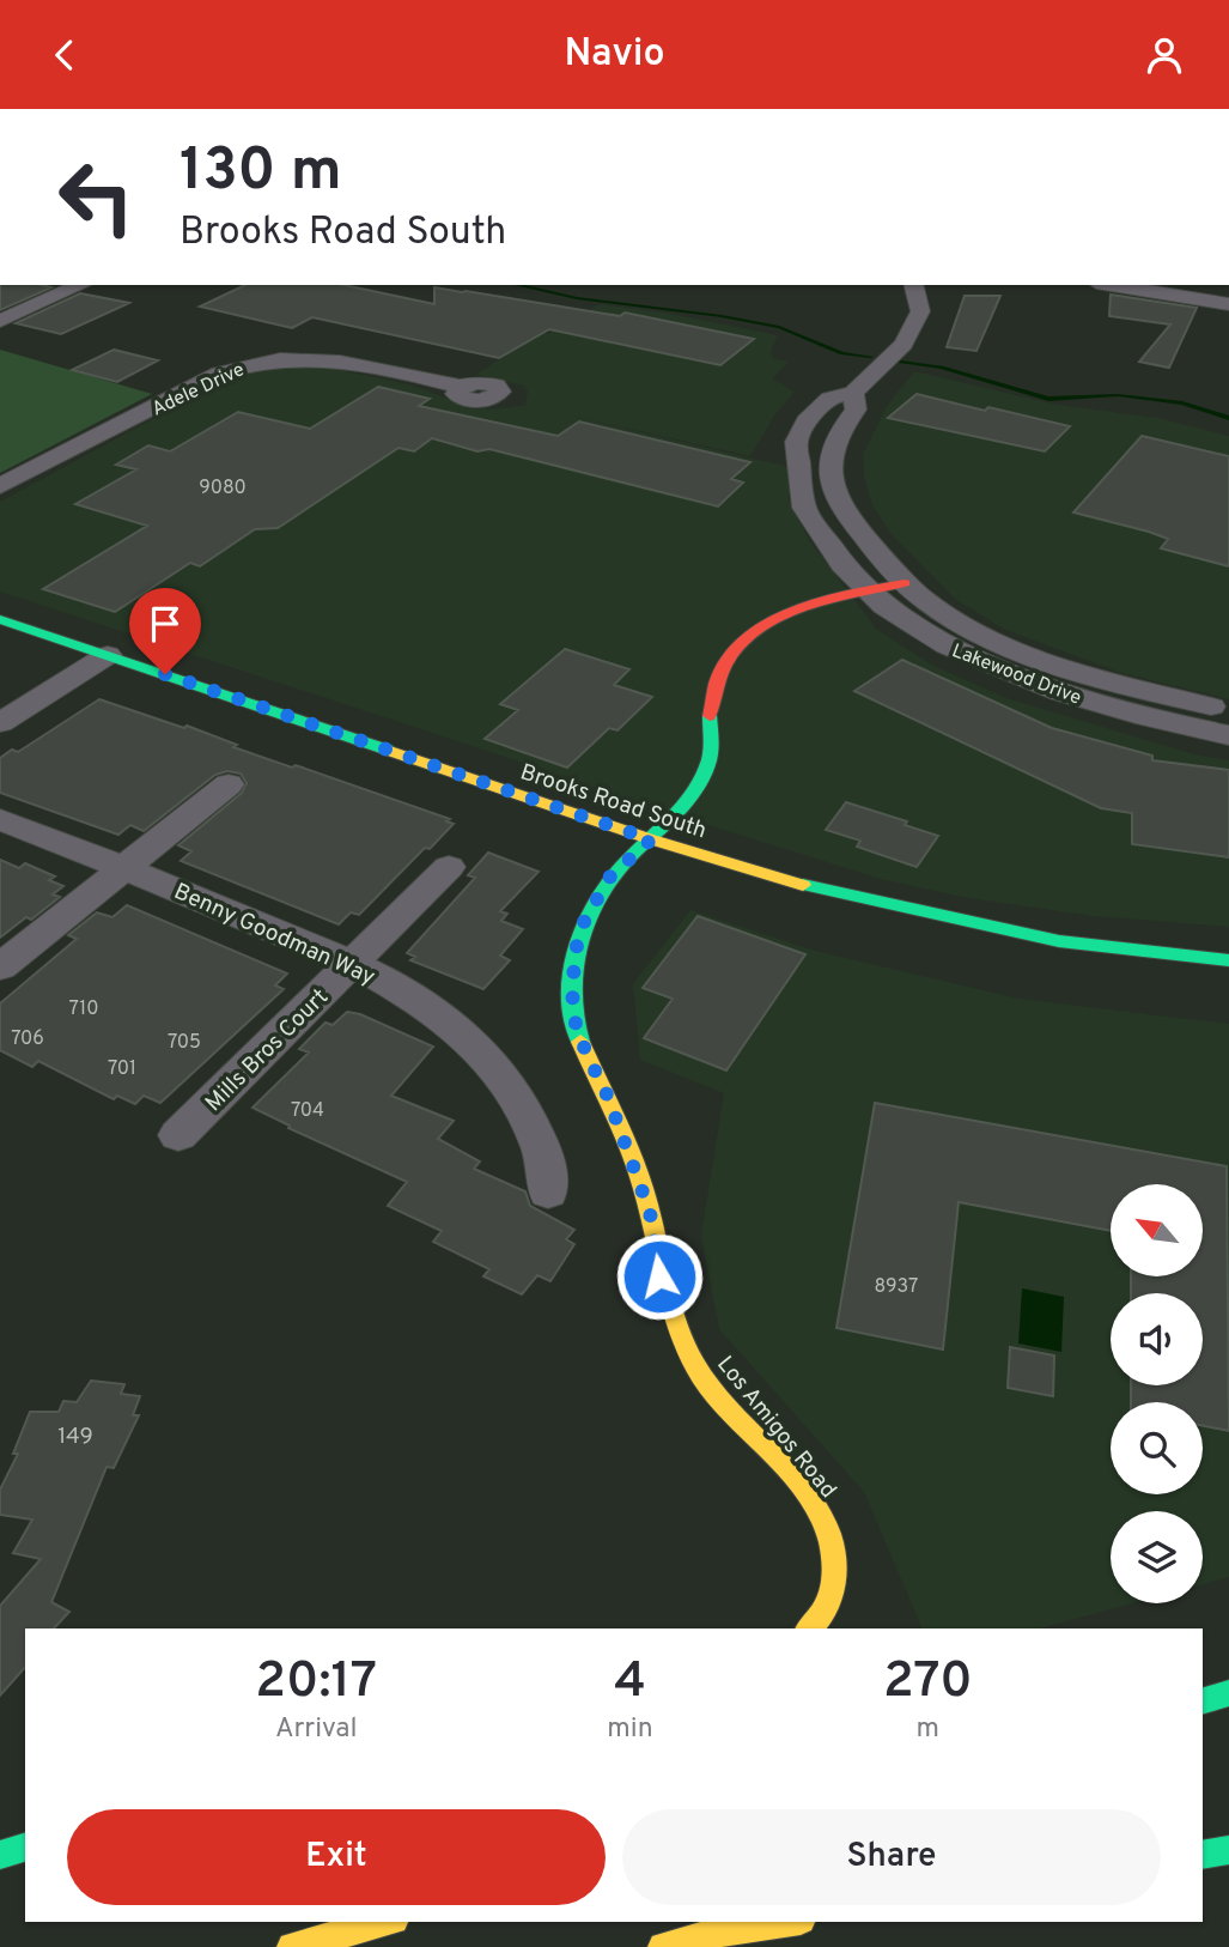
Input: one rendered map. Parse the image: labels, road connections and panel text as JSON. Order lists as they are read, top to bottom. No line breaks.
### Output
{"streets":{"main road":["Brooks Road South","Los Amigos Road"],"street":["Adele Drive","Lakewood Drive","Benny Goodman Way","Mills Bros Court"]},"crossings":[["Lakewood Drive","Los Amigos Road"],["Brooks Road South","Los Amigos Road"],["Benny Goodman Way","Mills Bros Court"]],"house_numbers":["9080","710","706","705","701","704","8937","149"],"north":"top left","page":{"header":"Navio","turn":["130 m","Brooks Road South"],"eta":["20:17","Arrival","4","min","270","m"],"buttons":["Exit","Share"]}}
